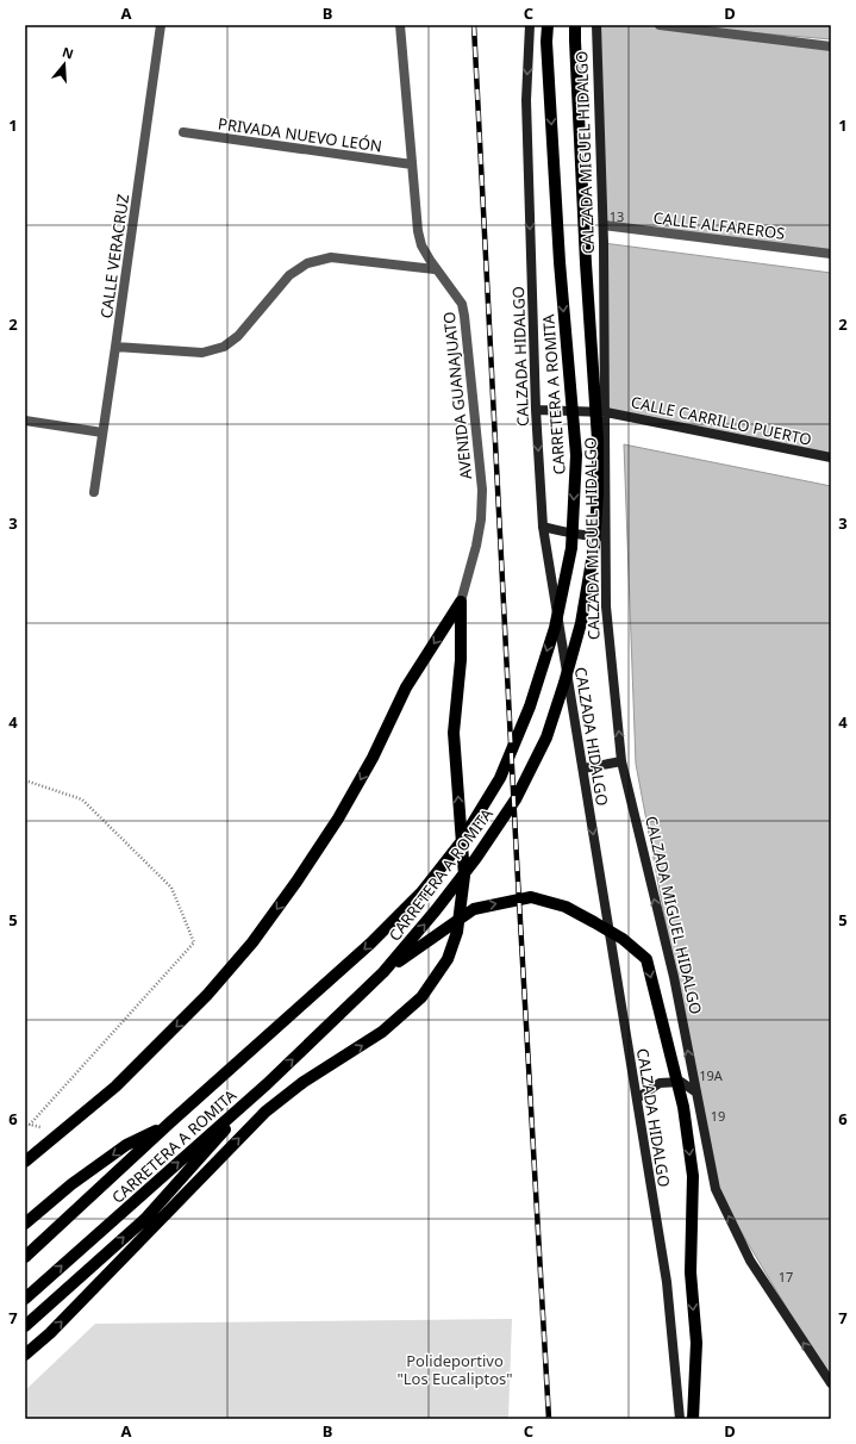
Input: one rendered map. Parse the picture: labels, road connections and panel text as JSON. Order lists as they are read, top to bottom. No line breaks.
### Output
{"streets":{"main road":["CALZADA MIGUEL HIDALGO","CARRETERA A ROMITA"],"street":["PRIVADA NUEVO LEÓN","CALLE ALFAREROS","CALLE VERACRUZ","CALZADA HIDALGO","AVENIDA GUANAJUATO","CALLE CARRILLO PUERTO"]},"crossings":[["PRIVADA NUEVO LEÓN","AVENIDA GUANAJUATO"],["CALZADA MIGUEL HIDALGO","CALLE ALFAREROS"],["CALZADA MIGUEL HIDALGO","CARRETERA A ROMITA"],["CALZADA MIGUEL HIDALGO","CALLE CARRILLO PUERTO"],["CALZADA HIDALGO","CALLE CARRILLO PUERTO"]],"one_way":["CALZADA HIDALGO"],"parks":["Polideportivo \"Los Eucaliptos\""],"house_numbers":["13","19A","19","17"],"north":"top","grid":{"columns":["A","B","C","D"],"rows":["1","2","3","4","5","6","7"]}}
